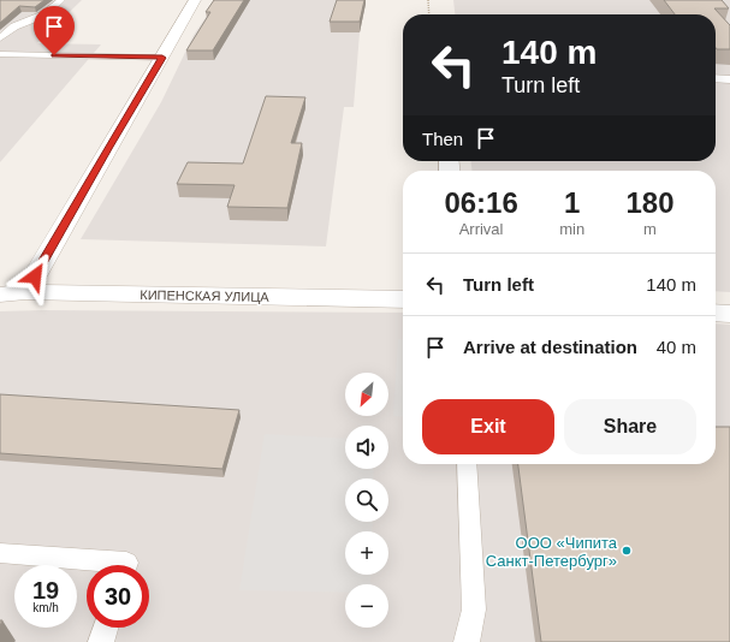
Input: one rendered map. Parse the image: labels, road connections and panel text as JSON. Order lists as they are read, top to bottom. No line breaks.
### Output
{"streets":{"street":["КИПЕНСКАЯ УЛИЦА"]},"places":["ООО «Чипита Санкт-Петербург»"],"north":"bottom left","page":{"turn":["140 m","Turn left"],"then":"Then","eta":["06:16","Arrival","1","min","180","m"],"list":[{"name":"Turn left","value":"140 m"},{"name":"Arrive at destination","value":"40 m"}],"map_buttons":["+","−"],"buttons":["Exit","Share"],"speed":"19 km/h","limit":"30"}}
